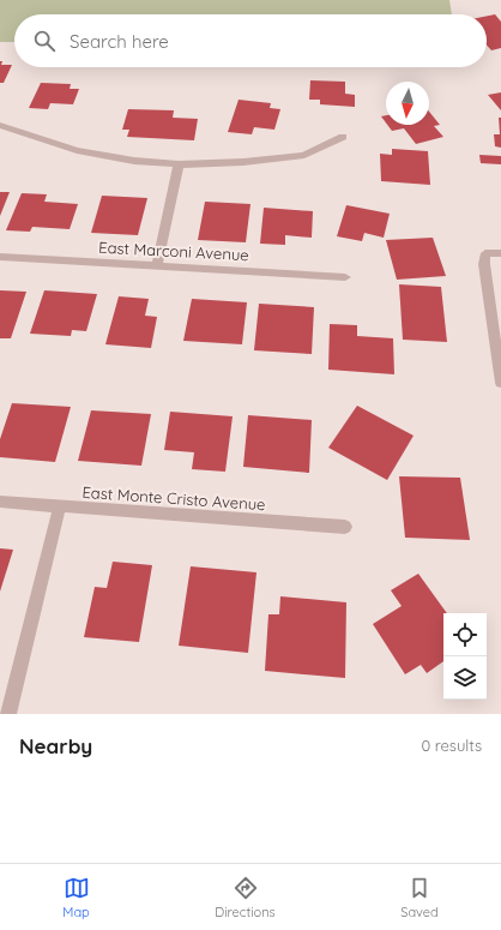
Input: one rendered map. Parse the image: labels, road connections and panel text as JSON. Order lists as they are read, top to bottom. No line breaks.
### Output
{"streets":{"street":["East Marconi Avenue","East Monte Cristo Avenue"]},"north":"bottom","page":{"search":"Search here","heading":["Nearby","0 results"],"nav":["Map","Directions","Saved"]}}
